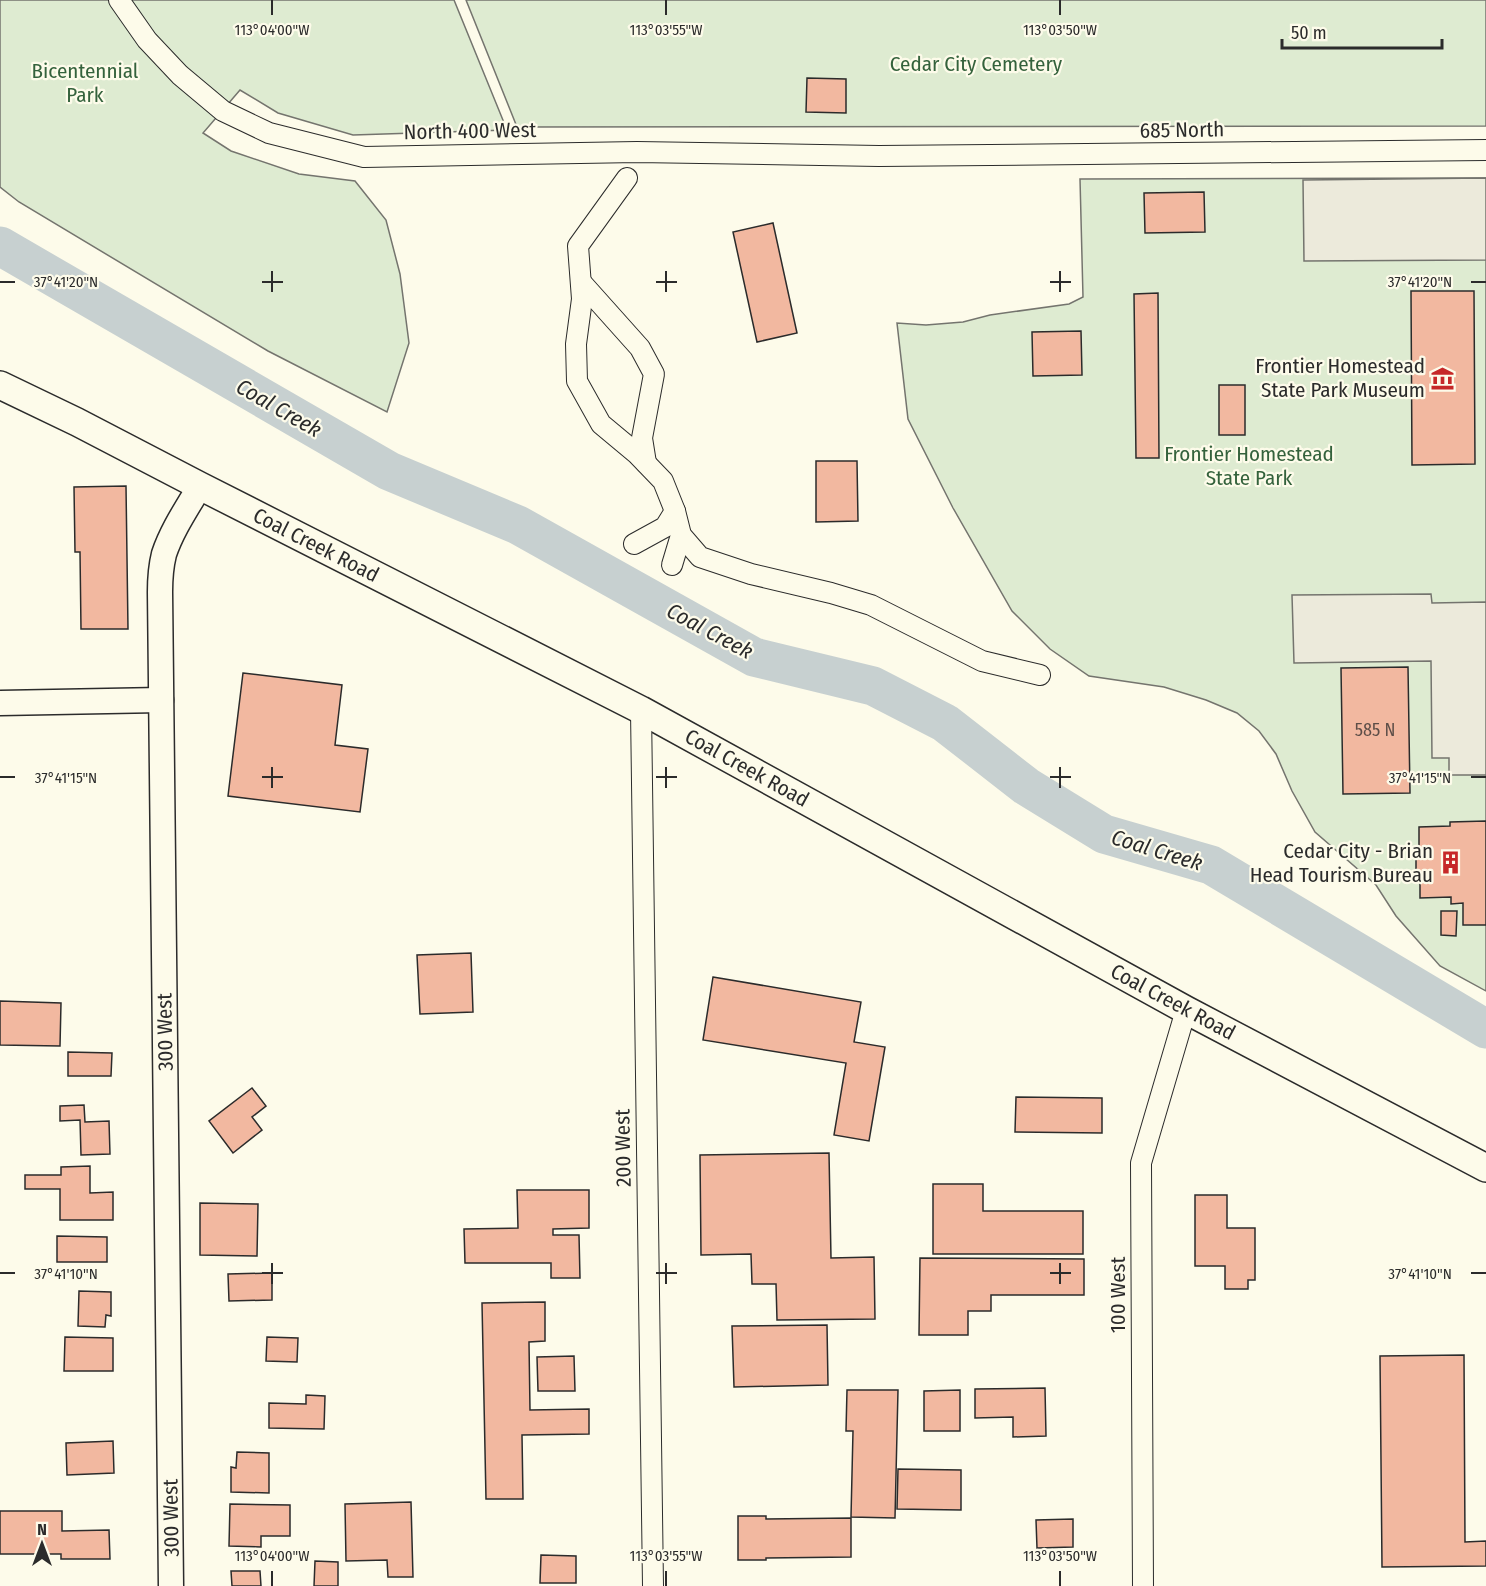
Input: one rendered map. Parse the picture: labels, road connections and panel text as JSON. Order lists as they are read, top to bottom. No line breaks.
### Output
{"streets":{"main road":["Coal Creek Road"],"street":["685 North","North 400 West","300 West","200 West","100 West"]},"crossings":[["685 North","North 400 West"],["Coal Creek Road","300 West"],["Coal Creek Road","200 West"],["Coal Creek Road","100 West"]],"water":["Coal Creek"],"parks":["Cedar City Cemetery","Bicentennial Park","Frontier Homestead State Park"],"places":{"museum":["Frontier Homestead State Park Museum"],"building":["Cedar City - Brian Head Tourism Bureau"]},"house_numbers":["585 N"],"scale_bar":"50 m","north":"top","coordinates":["113°04'00\"W","113°03'55\"W","113°03'50\"W","37°41'20\"N","37°41'15\"N","37°41'10\"N"]}
